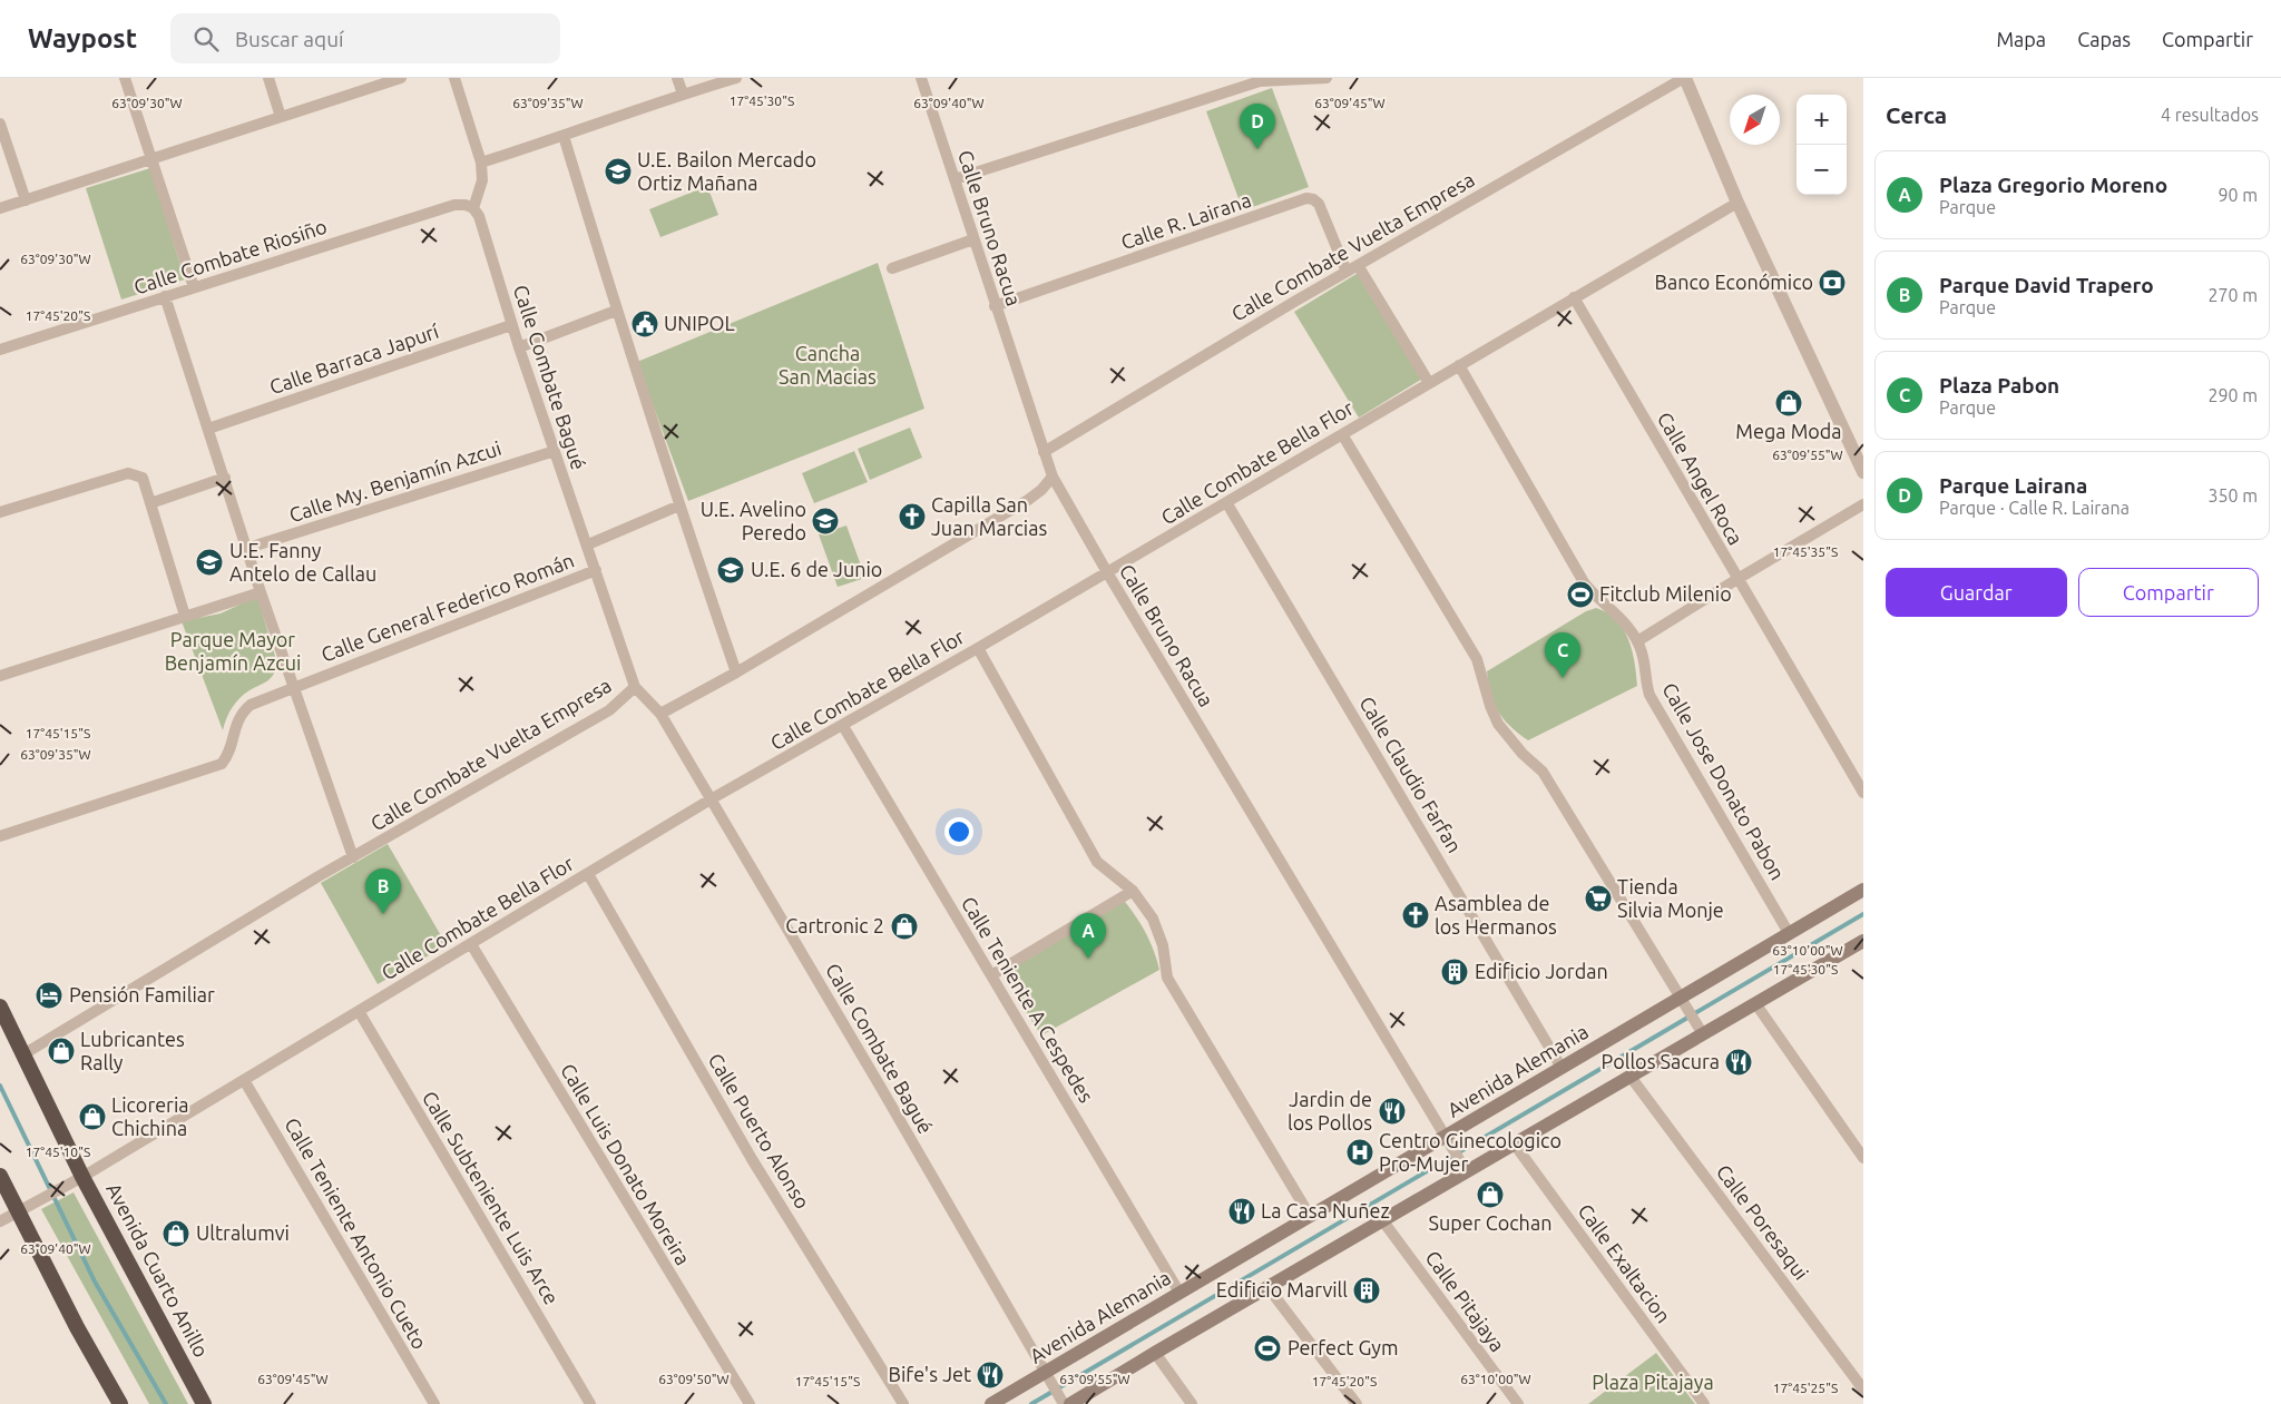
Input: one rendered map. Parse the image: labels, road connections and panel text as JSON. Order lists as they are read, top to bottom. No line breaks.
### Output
{"streets":{"highway":["Avenida Cuarto Anillo"],"main road":["Avenida Alemania"],"street":["Calle R. Lairana","Calle Bruno Racua","Calle Combate Vuelta Empresa","Calle Combate Riosiño","Calle Barraca Japurí","Calle Combate Bagué","Calle Combate Bella Flor","Calle Angel Roca","Calle My. Benjamín Azcui","Calle General Federico Román","Calle Claudio Farfan","Calle Jose Donato Pabon","Calle Teniente A Cespedes","Calle Puerto Alonso","Calle Luis Donato Moreira","Calle Subteniente Luis Arce","Calle Poresaqui","Calle Teniente Antonio Cueto","Calle Exaltacion","Calle Pitajaya"]},"crossings":[["Calle R. Lairana","Calle Bruno Racua"],["Calle R. Lairana","Calle Combate Vuelta Empresa"],["Calle Bruno Racua","Calle Combate Vuelta Empresa"],["Calle Bruno Racua","Calle Combate Bella Flor"],["Calle Bruno Racua","Avenida Alemania"],["Calle Combate Vuelta Empresa","Calle Combate Bagué"],["Calle Combate Vuelta Empresa","Avenida Cuarto Anillo"],["Calle Combate Riosiño","Calle Combate Bagué"],["Calle Barraca Japurí","Calle Combate Bagué"],["Calle Combate Bagué","Calle Combate Bella Flor"],["Calle Combate Bagué","Calle My. Benjamín Azcui"],["Calle Combate Bagué","Calle General Federico Román"],["Calle Combate Bagué","Avenida Alemania"],["Calle Combate Bella Flor","Calle Angel Roca"],["Calle Combate Bella Flor","Calle Claudio Farfan"],["Calle Combate Bella Flor","Calle Jose Donato Pabon"],["Calle Combate Bella Flor","Calle Teniente A Cespedes"],["Calle Combate Bella Flor","Calle Puerto Alonso"],["Calle Combate Bella Flor","Calle Luis Donato Moreira"],["Calle Combate Bella Flor","Calle Subteniente Luis Arce"],["Calle Combate Bella Flor","Calle Teniente Antonio Cueto"],["Calle Combate Bella Flor","Avenida Cuarto Anillo"],["Calle Claudio Farfan","Avenida Alemania"],["Calle Jose Donato Pabon","Avenida Alemania"],["Calle Teniente A Cespedes","Avenida Alemania"]],"parks":["Cancha San Macias","Parque Mayor Benjamín Azcui","Plaza Pitajaya"],"places":{"school or university":["U.E. Bailon Mercado Ortiz Mañana","U.E. Avelino Peredo","U.E. Fanny Antelo de Callau","U.E. 6 de Junio"],"bank":["Banco Económico"],"public building":["UNIPOL"],"shop":["Mega Moda","Cartronic 2","Lubricantes Rally","Licoreria Chichina","Super Cochan","Ultralumvi"],"church":["Capilla San Juan Marcias","Asamblea de los Hermanos"],"sports":["Fitclub Milenio","Perfect Gym"],"supermarket":["Tienda Silvia Monje"],"building":["Edificio Jordan","Edificio Marvill"],"hotel":["Pensión Familiar"],"restaurant":["Pollos Sacura","Jardin de los Pollos","La Casa Nuñez","Bife's Jet"],"hospital":["Centro Ginecologico Pro-Mujer"]},"north":"bottom left","page":{"header":"Waypost","search":"Buscar aquí","nav":["Mapa","Capas","Compartir"],"heading":["Cerca","4 resultados"],"map_buttons":["+","−"],"pins":["D","C","B","A"],"list":[{"mark":"A","name":"Plaza Gregorio Moreno","note":"Parque","value":"90 m"},{"mark":"B","name":"Parque David Trapero","note":"Parque","value":"270 m"},{"mark":"C","name":"Plaza Pabon","note":"Parque","value":"290 m"},{"mark":"D","name":"Parque Lairana","note":"Parque · Calle R. Lairana","value":"350 m"}],"buttons":["Guardar","Compartir"]},"coordinates":["17°45'30\"S","63°09'30\"W","63°09'35\"W","63°09'40\"W","63°09'45\"W","17°45'20\"S","63°09'55\"W","17°45'35\"S","17°45'15\"S","63°10'00\"W","17°45'10\"S","63°09'50\"W","17°45'25\"S"]}
